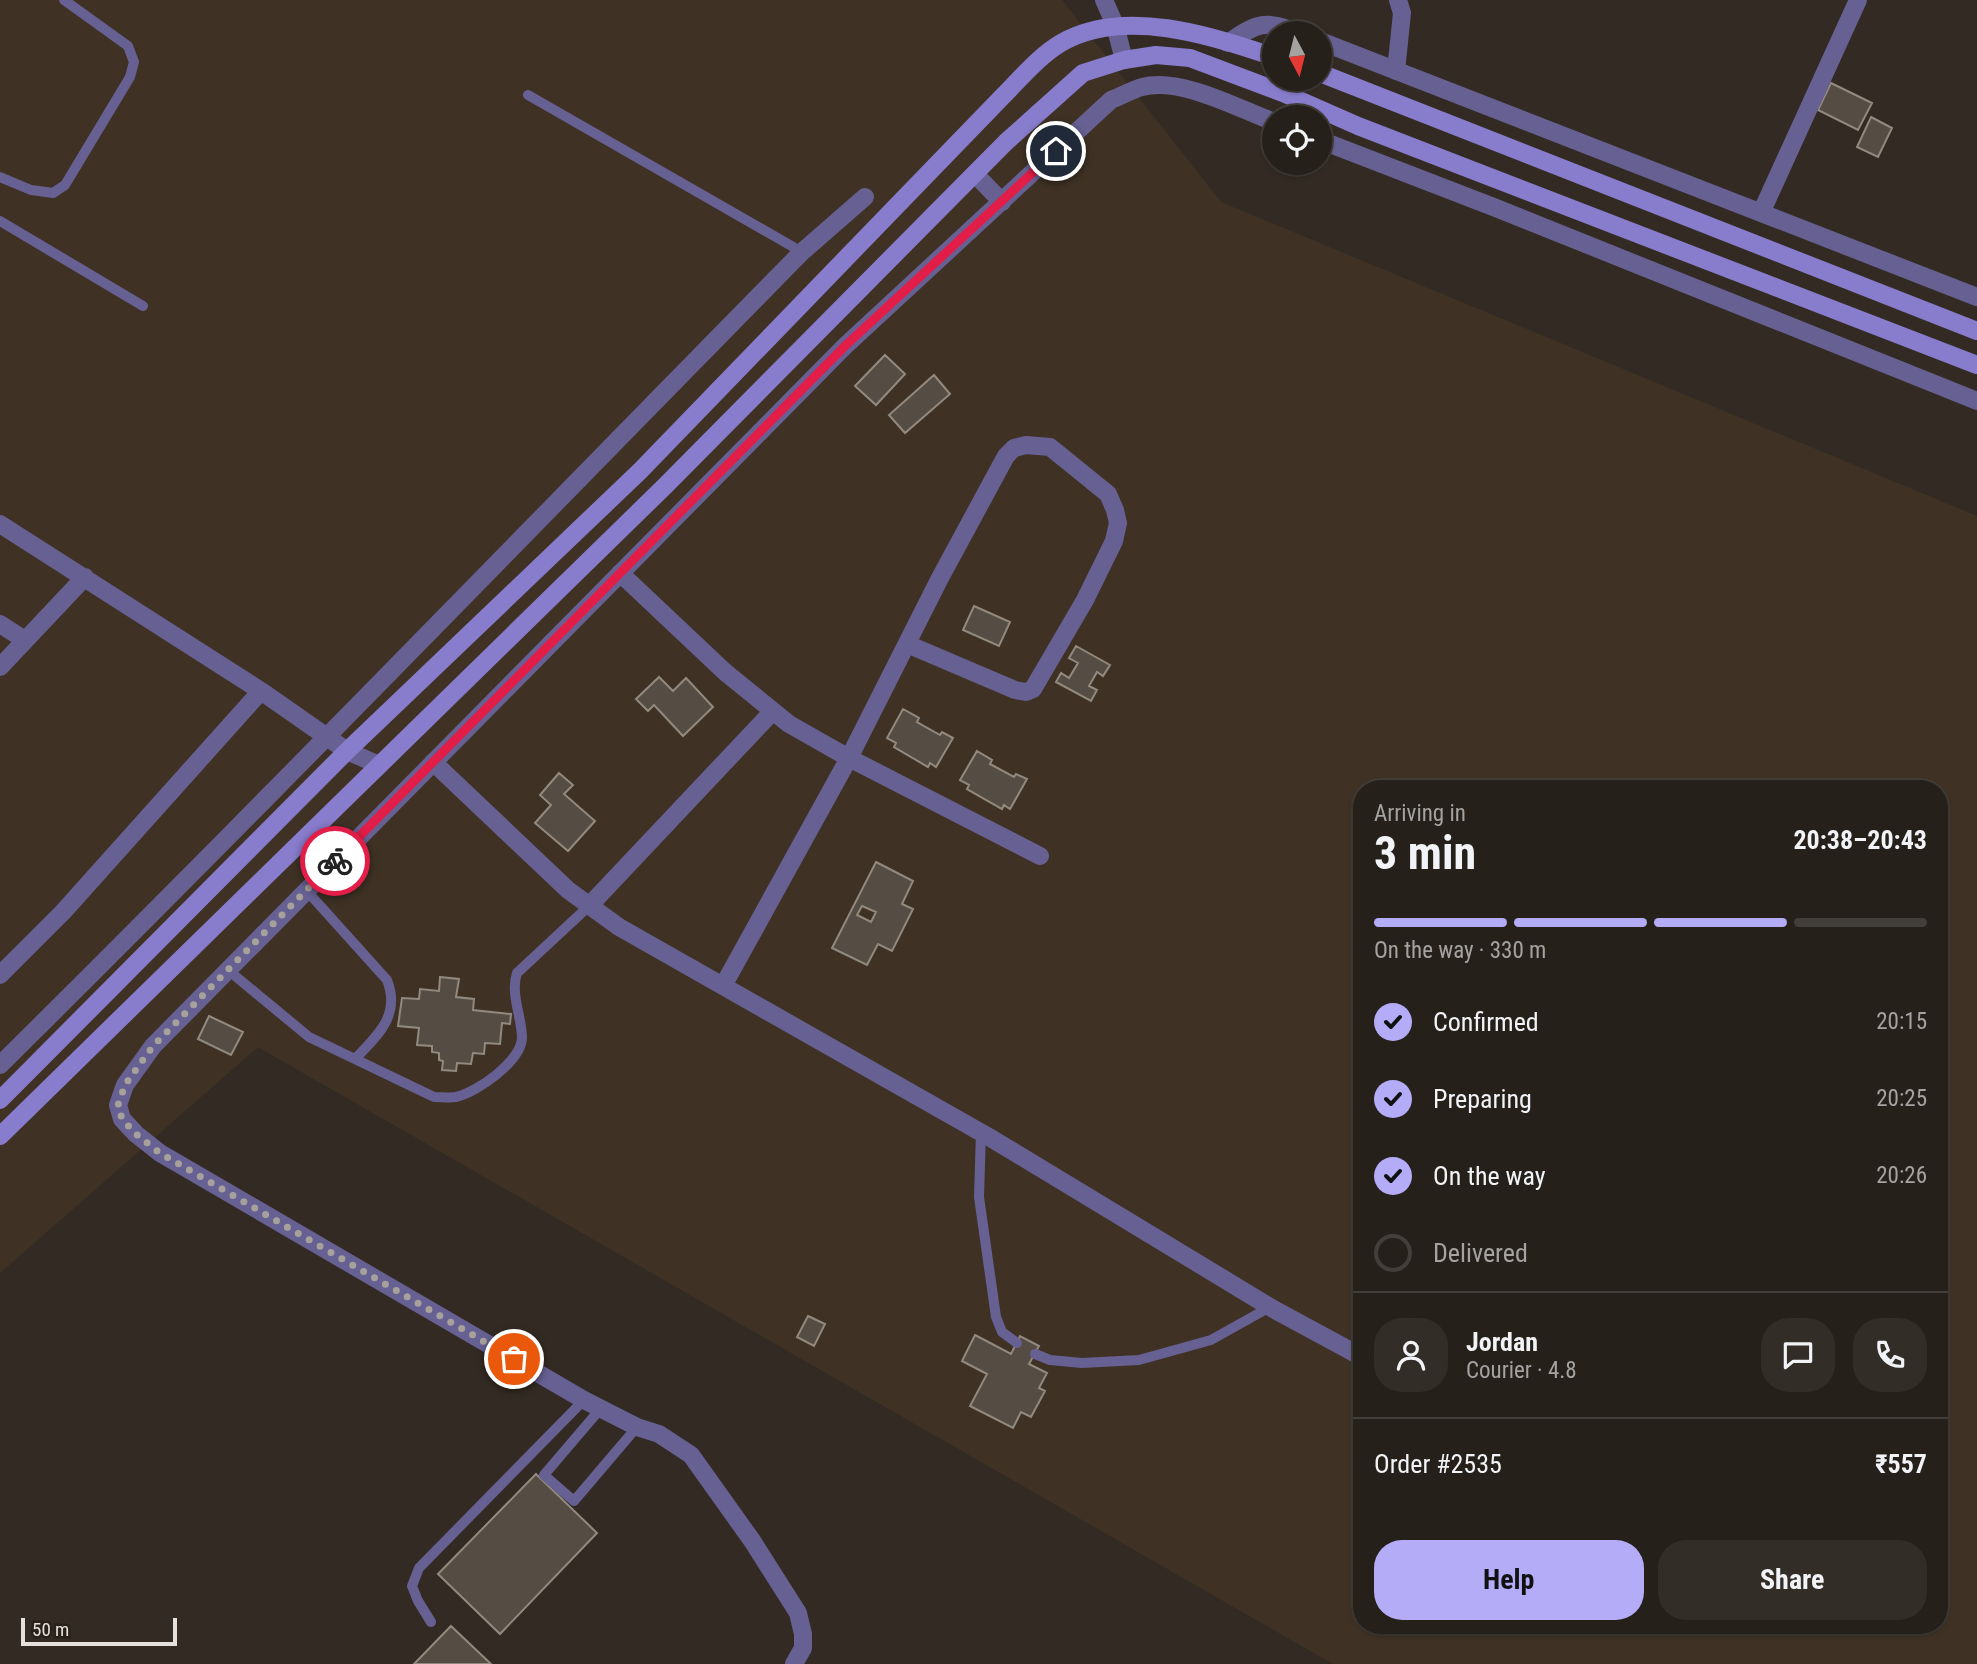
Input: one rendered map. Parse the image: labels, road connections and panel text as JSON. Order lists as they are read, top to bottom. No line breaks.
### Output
{"scale_bar":"50 m","north":"bottom","page":{"heading":["3 min","Arriving in","20:38–20:43"],"panel":["Jordan","Courier · 4.8","Order #2535","₹557"],"bar":"On the way · 330 m","list":[["Confirmed","20:15"],["Preparing","20:25"],["On the way","20:26"],"Delivered"],"buttons":["Help","Share"],"scale":"50 m"}}
